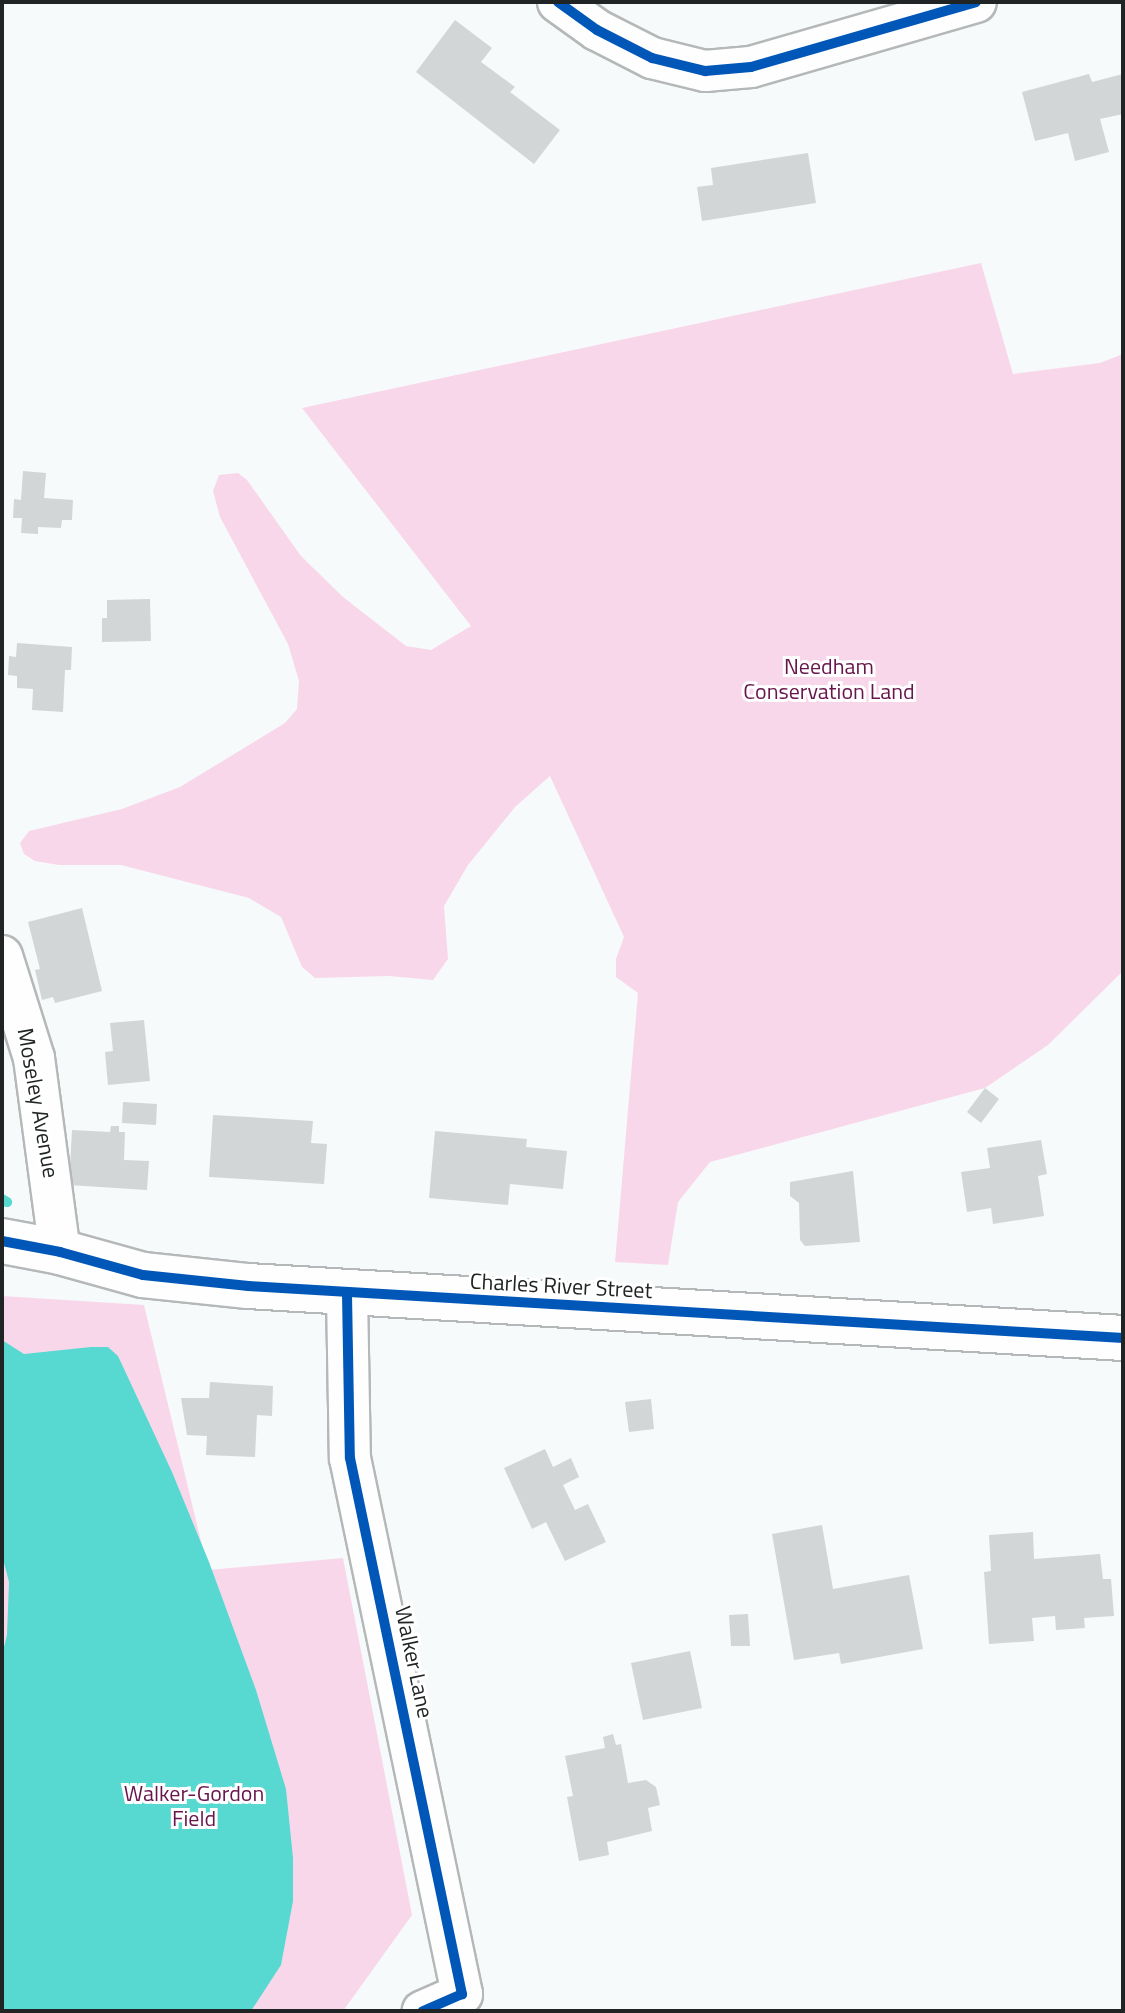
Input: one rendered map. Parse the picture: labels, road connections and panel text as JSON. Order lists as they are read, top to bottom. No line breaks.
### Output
{"streets":{"street":["Moseley Avenue","Charles River Street","Walker Lane"]},"crossings":[["Moseley Avenue","Charles River Street"],["Charles River Street","Walker Lane"]],"parks":["Needham Conservation Land","Walker-Gordon Field"]}
